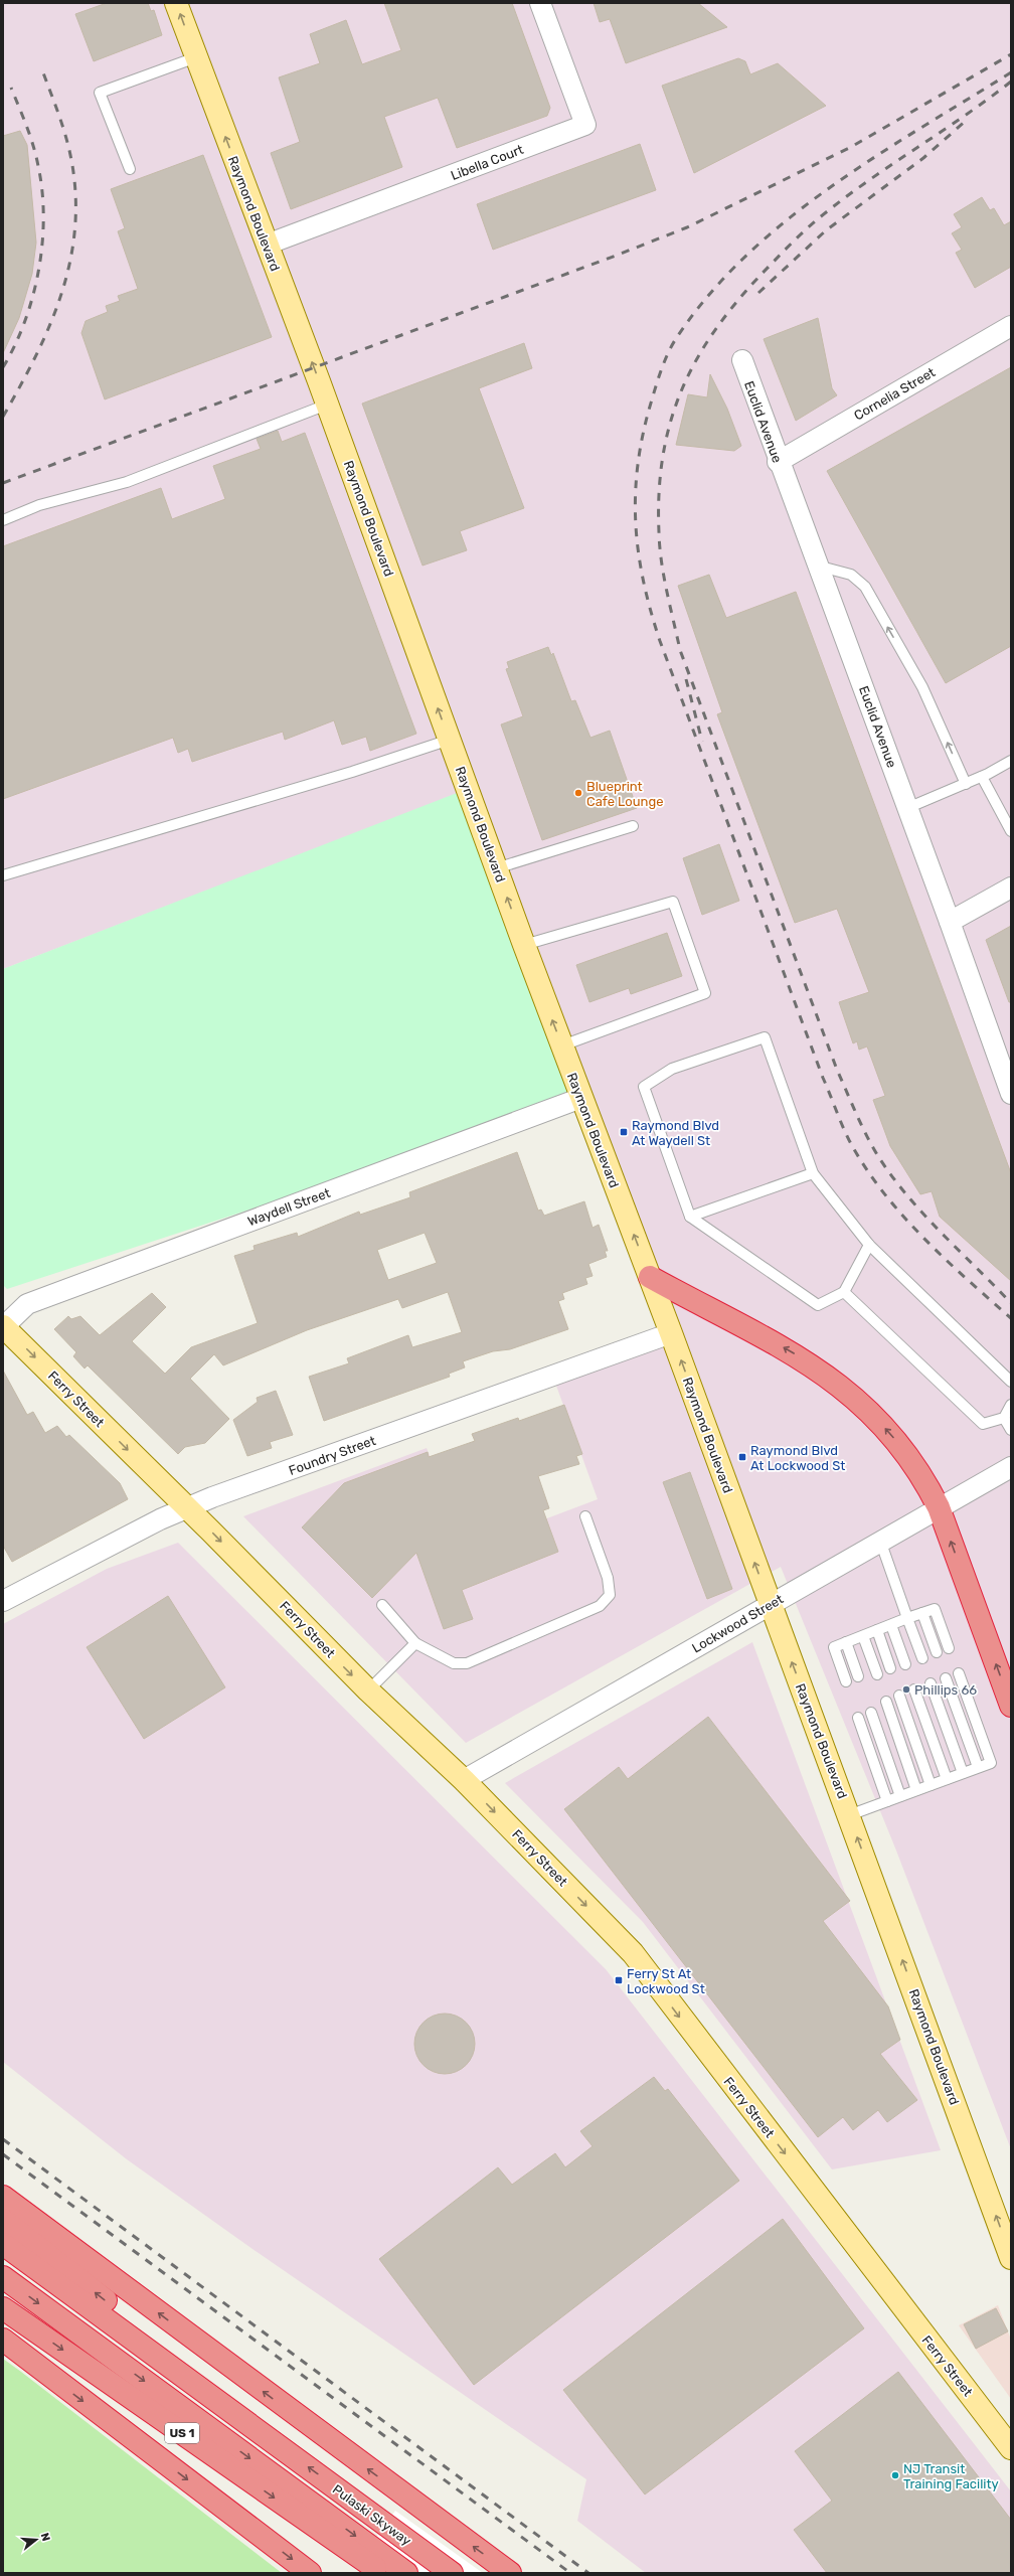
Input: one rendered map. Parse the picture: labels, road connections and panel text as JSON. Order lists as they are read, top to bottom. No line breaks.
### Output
{"streets":{"highway":["US 1","Pulaski Skyway"],"main road":["Raymond Boulevard","Ferry Street"],"street":["Libella Court","Cornelia Street","Euclid Avenue","Waydell Street","Foundry Street","Lockwood Street"]},"crossings":[["Libella Court","Raymond Boulevard"],["Raymond Boulevard","Waydell Street"],["Raymond Boulevard","Foundry Street"],["Raymond Boulevard","Lockwood Street"],["Cornelia Street","Euclid Avenue"],["Waydell Street","Ferry Street"],["Ferry Street","Foundry Street"],["Ferry Street","Lockwood Street"]],"one_way":["Raymond Boulevard","Ferry Street"],"places":{"other":["Blueprint Cafe Lounge","Phillips 66","NJ Transit Training Facility"],"transit":["Raymond Blvd At Waydell St","Raymond Blvd At Lockwood St","Ferry St At Lockwood St"]},"north":"right"}
